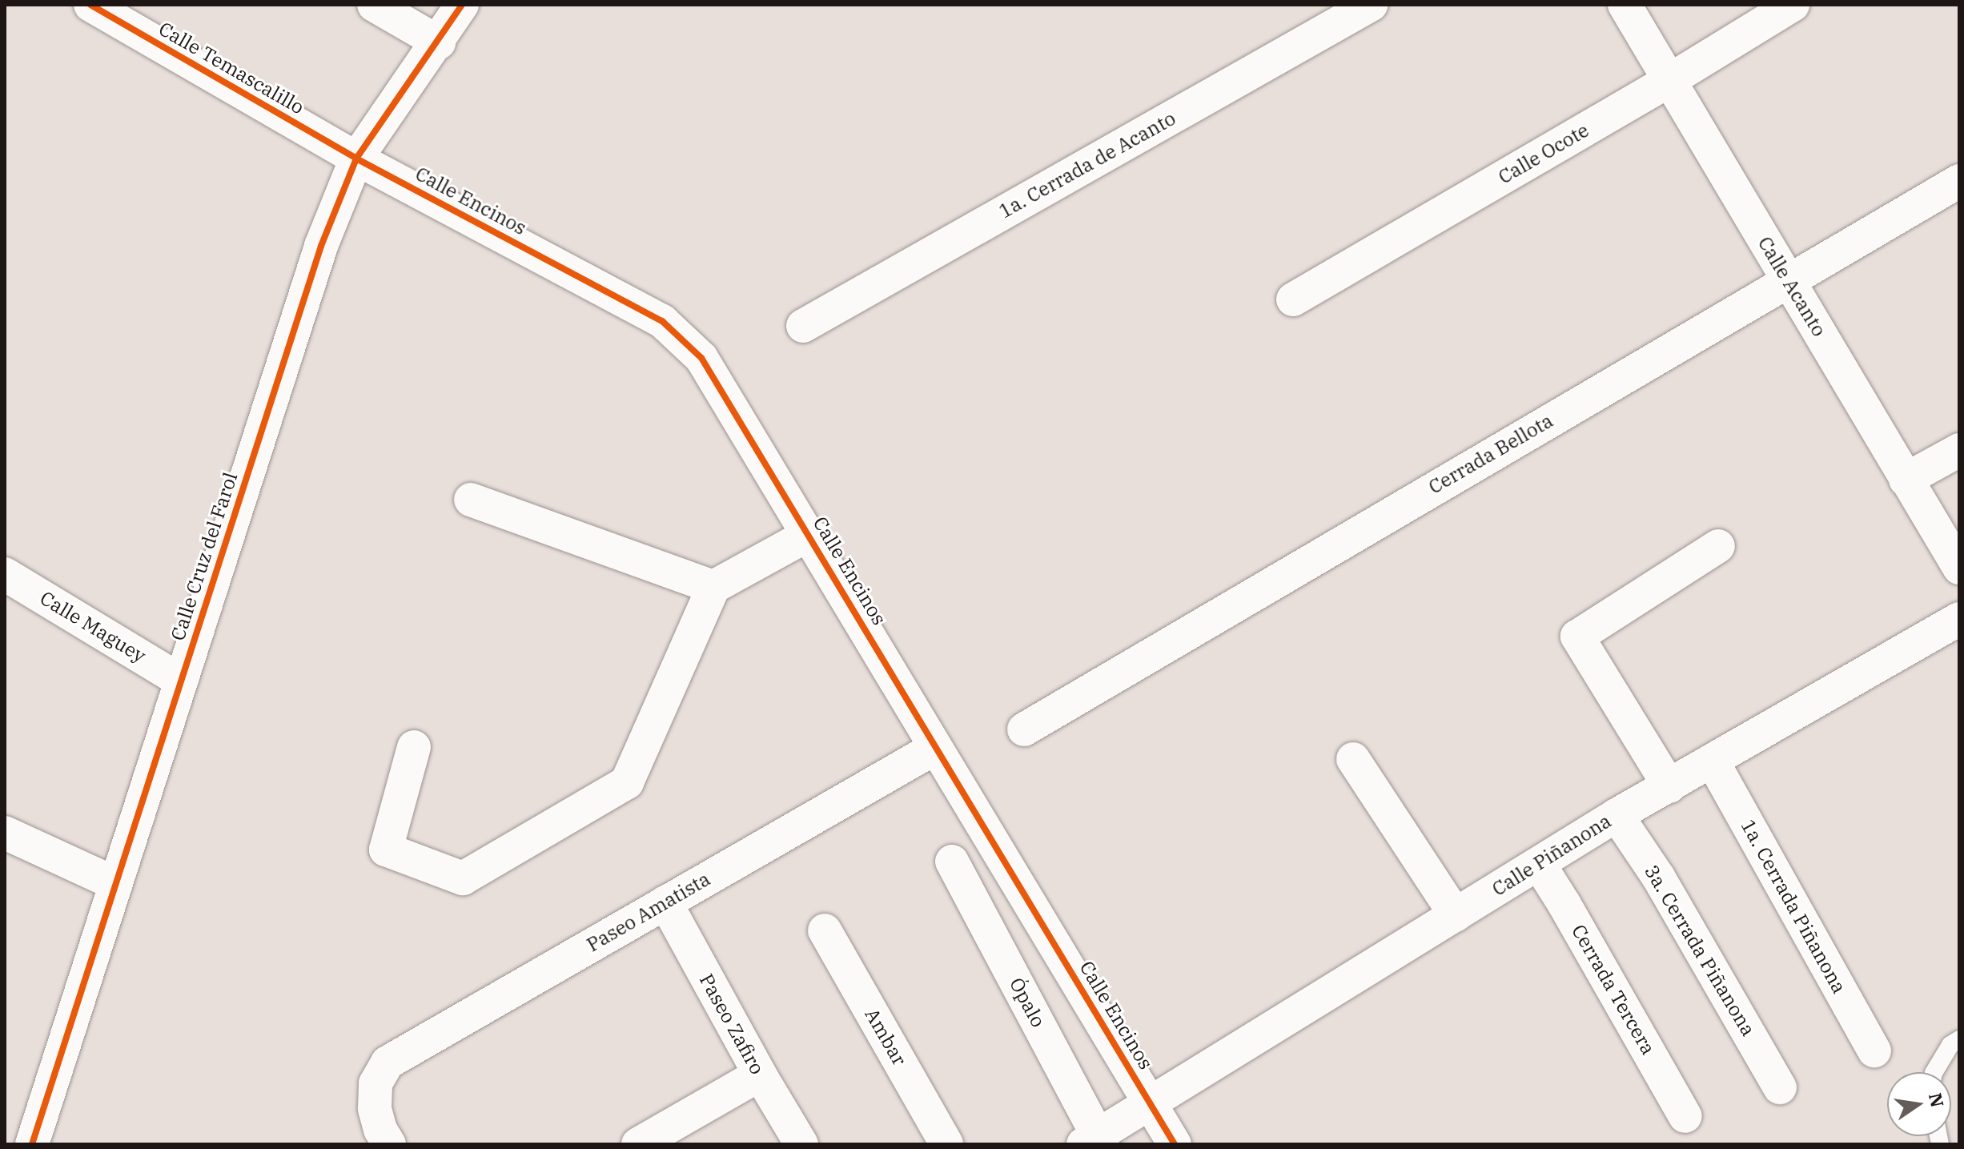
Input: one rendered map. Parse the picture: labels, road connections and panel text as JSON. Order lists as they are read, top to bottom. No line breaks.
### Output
{"streets":{"street":["Calle Temascalillo","Calle Ocote","1a. Cerrada de Acanto","Calle Encinos","Calle Acanto","Cerrada Bellota","Calle Cruz del Farol","Calle Maguey","Calle Piñanona","1a. Cerrada Piñanona","Paseo Amatista","3a. Cerrada Piñanona","Cerrada Tercera","Ópalo","Paseo Zafiro","Ambar"]},"crossings":[["Calle Temascalillo","Calle Encinos"],["Calle Temascalillo","Calle Cruz del Farol"],["Calle Ocote","Calle Acanto"],["Calle Encinos","Calle Cruz del Farol"],["Calle Encinos","Calle Piñanona"],["Calle Encinos","Paseo Amatista"],["Calle Acanto","Cerrada Bellota"],["Calle Cruz del Farol","Calle Maguey"],["Calle Piñanona","1a. Cerrada Piñanona"],["Calle Piñanona","3a. Cerrada Piñanona"],["Calle Piñanona","Cerrada Tercera"],["Calle Piñanona","Ópalo"],["Paseo Amatista","Paseo Zafiro"]],"north":"right"}
